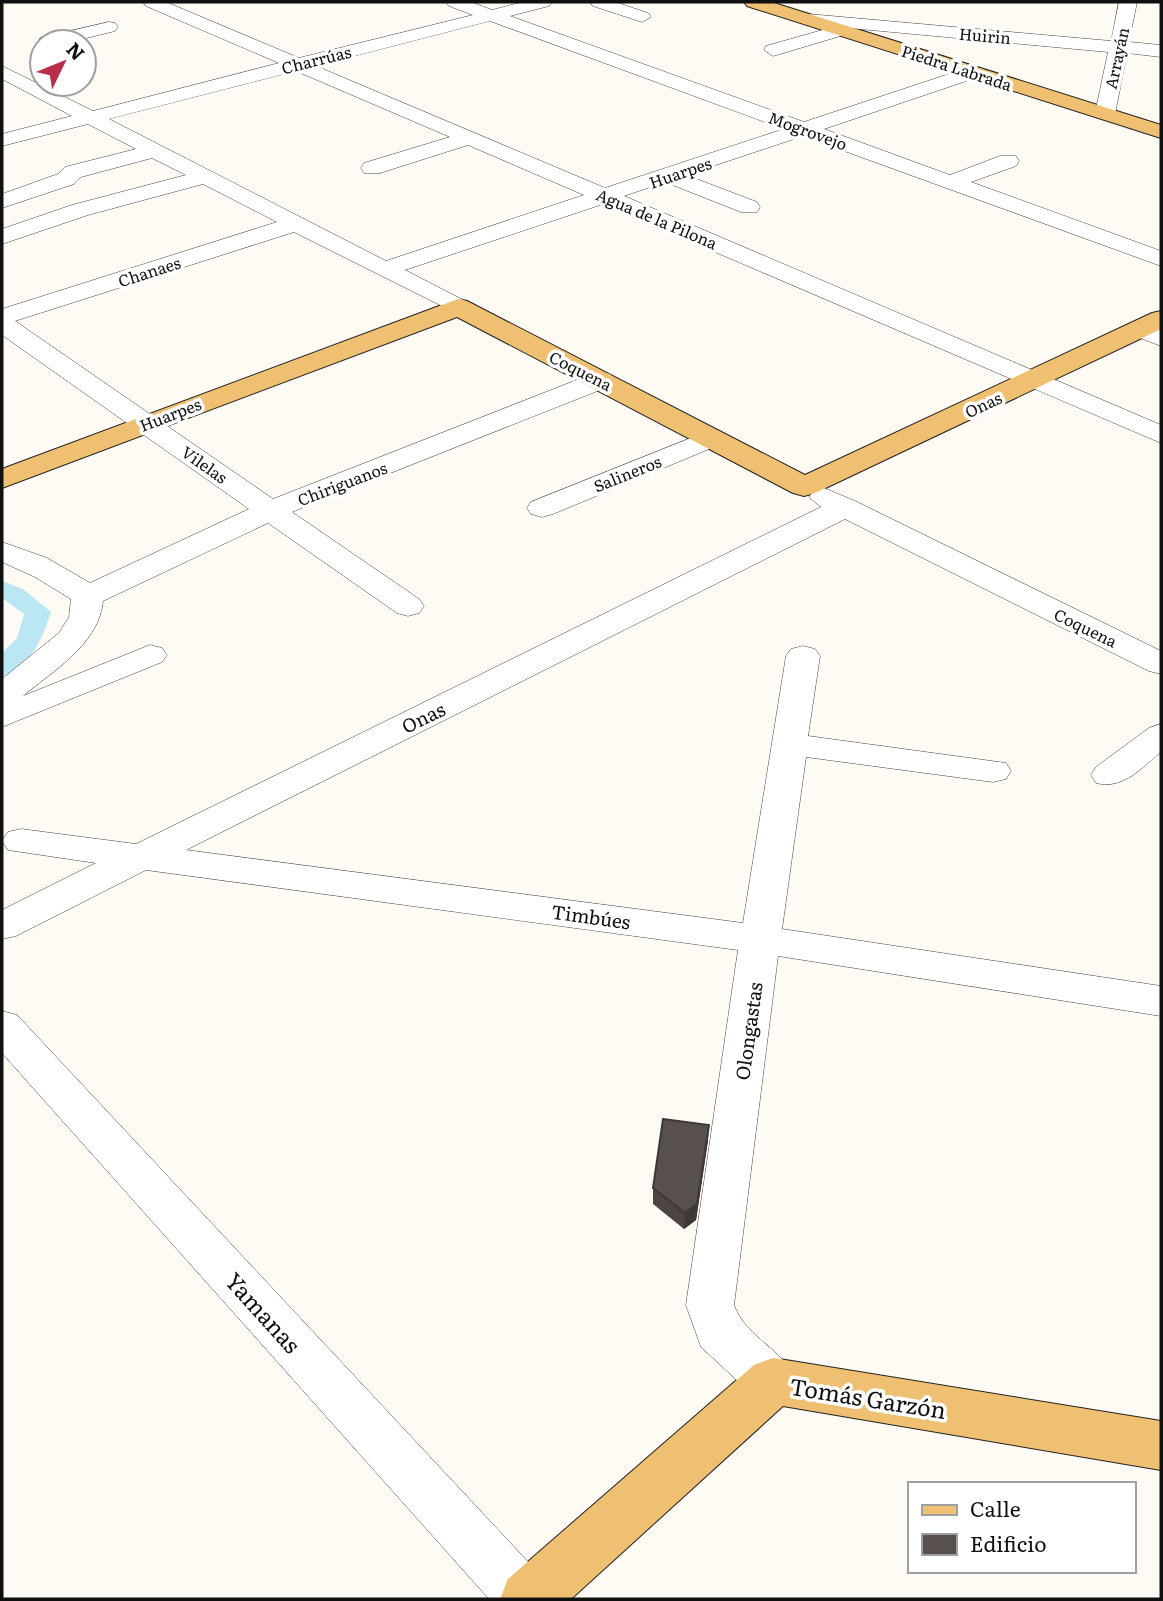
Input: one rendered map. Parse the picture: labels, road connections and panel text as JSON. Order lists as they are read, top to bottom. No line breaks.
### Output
{"streets":{"main road":["Piedra Labrada","Huarpes","Coquena","Onas","Tomás Garzón"],"street":["Huirin","Arrayán","Charrúas","Mogrovejo","Agua de la Pilona","Chanaes","Vilelas","Salineros","Chiriguanos","Timbúes","Olongastas","Yamanas"]},"crossings":[["Huirin","Arrayán"],["Huirin","Piedra Labrada"],["Arrayán","Piedra Labrada"],["Charrúas","Mogrovejo"],["Charrúas","Agua de la Pilona"],["Charrúas","Coquena"],["Piedra Labrada","Huarpes"],["Mogrovejo","Huarpes"],["Huarpes","Agua de la Pilona"],["Huarpes","Coquena"],["Huarpes","Vilelas"],["Agua de la Pilona","Onas"],["Chanaes","Coquena"],["Coquena","Onas"],["Coquena","Salineros"],["Coquena","Chiriguanos"],["Onas","Timbúes"],["Vilelas","Chiriguanos"],["Timbúes","Olongastas"],["Olongastas","Tomás Garzón"],["Yamanas","Tomás Garzón"]],"legend":["Calle","Edificio"],"north":"top right"}
